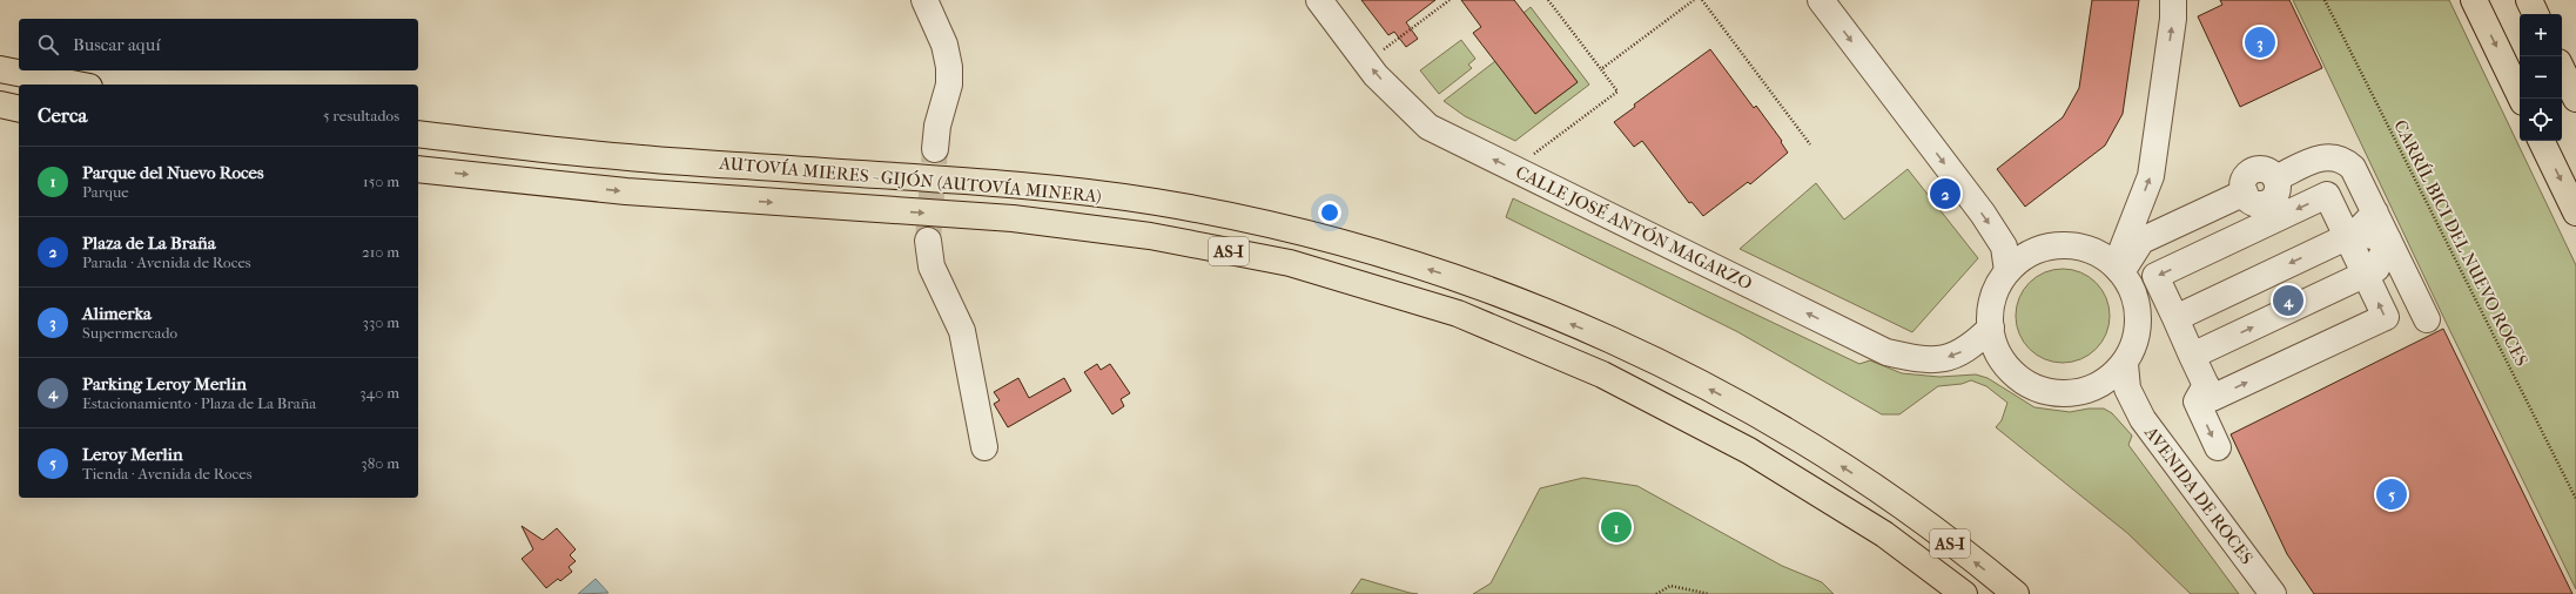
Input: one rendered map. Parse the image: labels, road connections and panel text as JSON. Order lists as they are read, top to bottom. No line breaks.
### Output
{"streets":{"highway":["AUTOVÍA MIERES - GIJÓN (AUTOVÍA MINERA)","AS-I"],"street":["CALLE JOSÉ ANTÓN MAGARZO","AVENIDA DE ROCES"],"path":["CARRÍL BICI DEL NUEVO ROCES"]},"crossings":[["CALLE JOSÉ ANTÓN MAGARZO","AVENIDA DE ROCES"]],"one_way":["CALLE JOSÉ ANTÓN MAGARZO"],"page":{"map_buttons":["+","−"],"search":"Buscar aquí","pins":["3","2","4","5","1"],"heading":["Cerca","5 resultados"],"list":[{"mark":"1","name":"Parque del Nuevo Roces","note":"Parque","value":"150 m"},{"mark":"2","name":"Plaza de La Braña","note":"Parada · Avenida de Roces","value":"210 m"},{"mark":"3","name":"Alimerka","note":"Supermercado","value":"330 m"},{"mark":"4","name":"Parking Leroy Merlin","note":"Estacionamiento · Plaza de La Braña","value":"340 m"},{"mark":"5","name":"Leroy Merlin","note":"Tienda · Avenida de Roces","value":"380 m"}]}}
